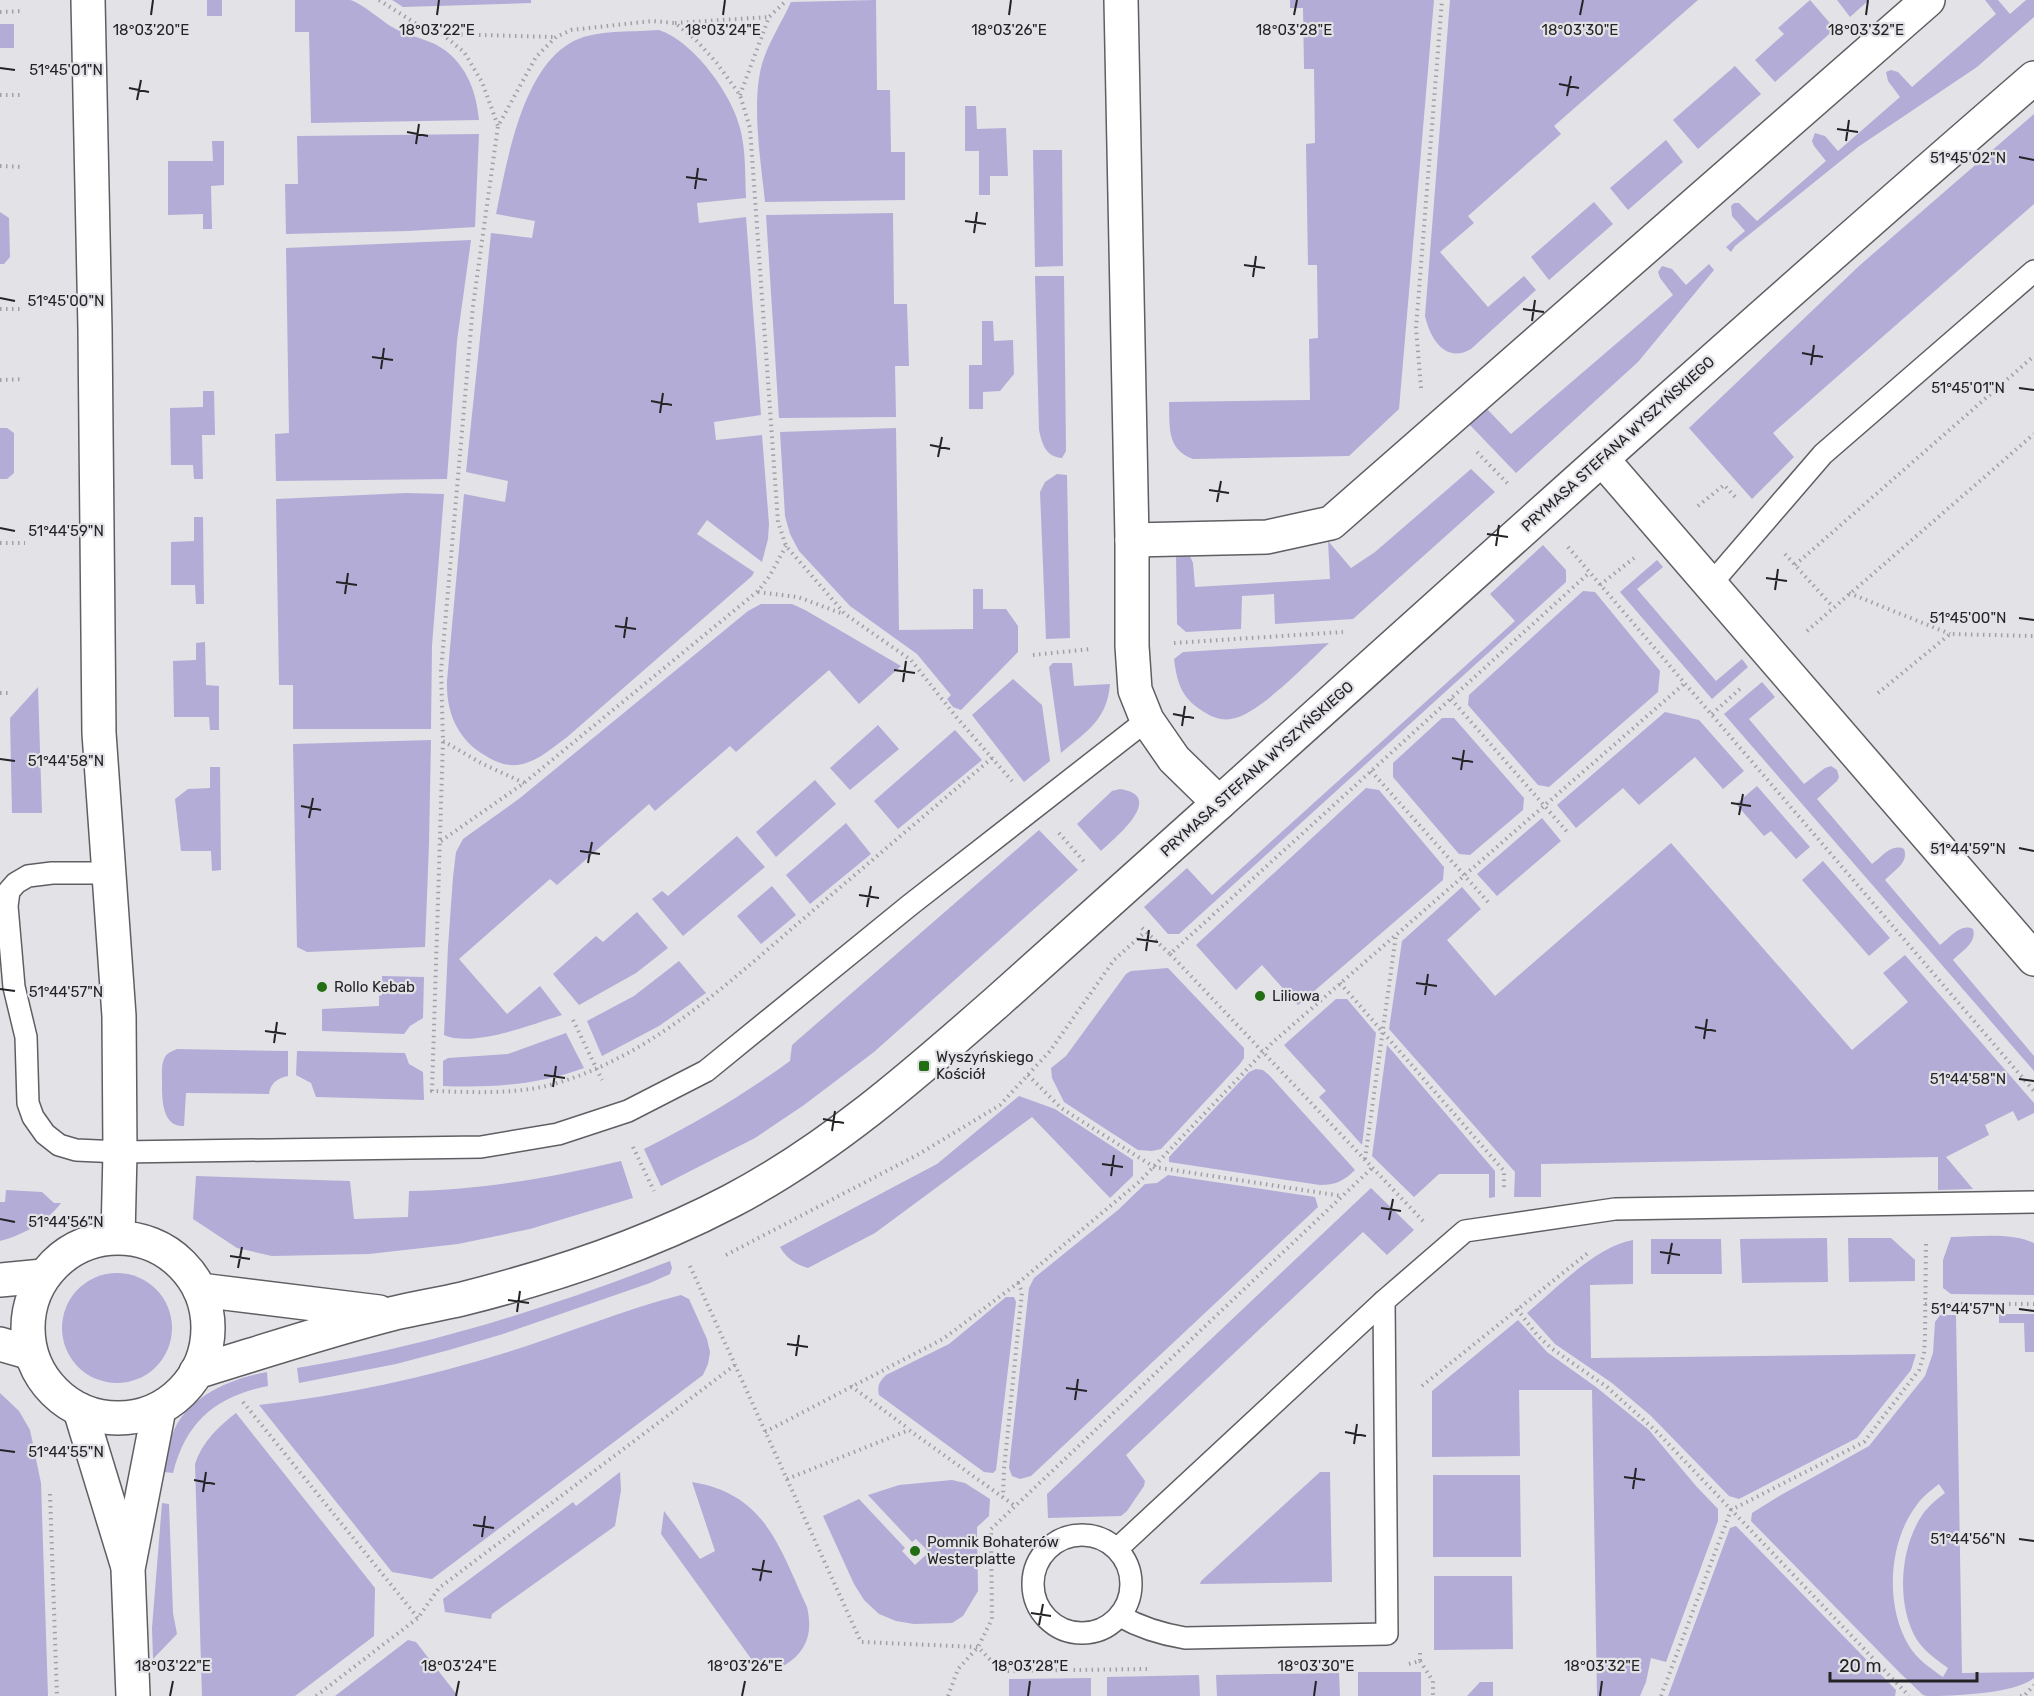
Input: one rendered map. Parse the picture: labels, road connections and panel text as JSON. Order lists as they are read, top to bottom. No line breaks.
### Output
{"streets":{"street":["PRYMASA STEFANA WYSZYŃSKIEGO"]},"places":{"other":["Rollo Kebab","Liliowa","Pomnik Bohaterów Westerplatte"],"transit":["Wyszyńskiego Kościół"]},"scale_bar":"20 m","coordinates":["18°03'20\"E","18°03'22\"E","18°03'24\"E","18°03'26\"E","18°03'28\"E","18°03'30\"E","18°03'32\"E","51°45'01\"N","51°45'02\"N","51°45'00\"N","51°44'59\"N","51°44'58\"N","51°44'57\"N","51°44'56\"N","51°44'55\"N"]}
